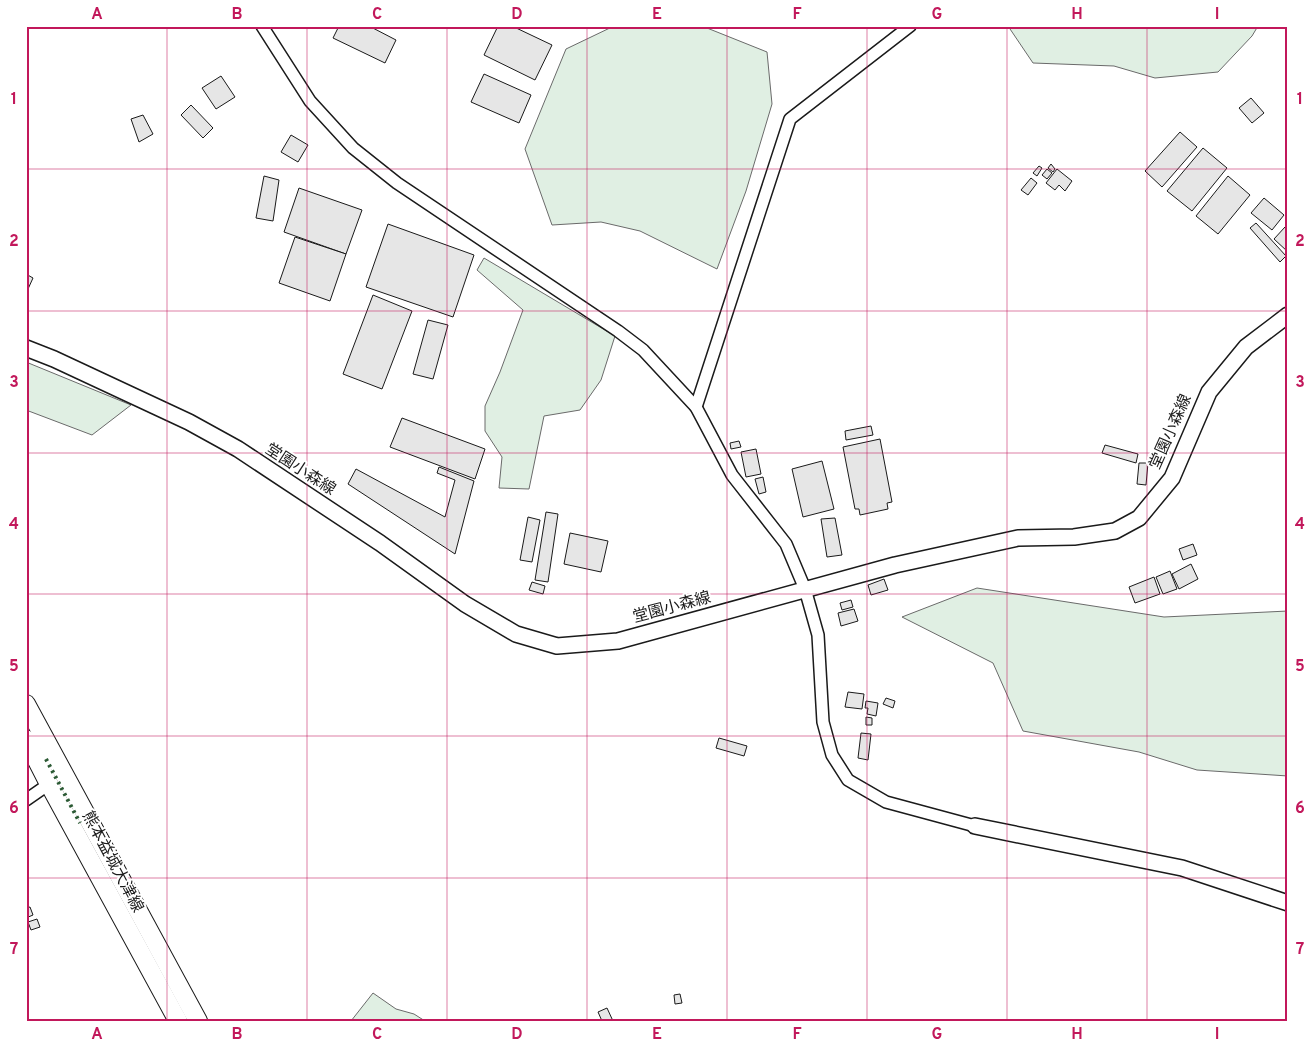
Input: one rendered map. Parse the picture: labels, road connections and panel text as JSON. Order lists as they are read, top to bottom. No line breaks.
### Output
{"streets":{"main road":["堂園小森線","熊本益城大津線"]},"grid":{"columns":["A","B","C","D","E","F","G","H","I"],"rows":["1","2","3","4","5","6","7"]}}
